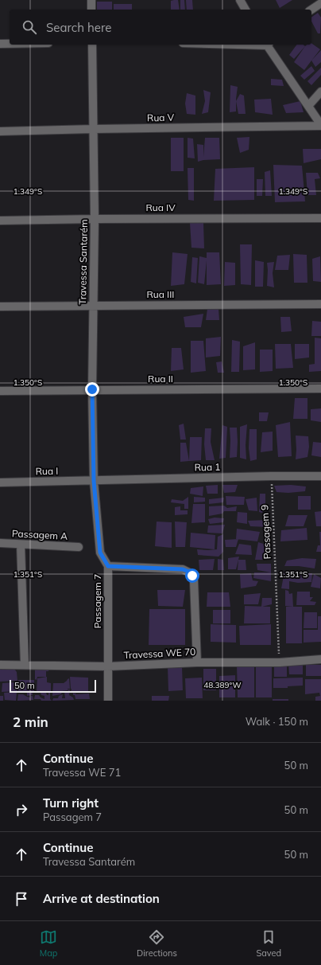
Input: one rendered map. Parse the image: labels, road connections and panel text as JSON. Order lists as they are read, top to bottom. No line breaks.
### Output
{"streets":{"street":["Rua V","Rua IV","Travessa Santarém","Rua III","Rua II","Rua 1","Rua I","Passagem A","Passagem 7","Travessa WE 70"],"path":["Passagem 9"]},"crossings":[["Rua V","Travessa Santarém"],["Rua IV","Travessa Santarém"],["Travessa Santarém","Rua III"],["Travessa Santarém","Rua II"],["Travessa Santarém","Rua 1"],["Travessa Santarém","Rua I"],["Travessa Santarém","Passagem 7"],["Rua 1","Rua I"],["Rua 1","Passagem 9"],["Rua 1","Passagem 7"],["Rua I","Passagem 7"],["Passagem 9","Travessa WE 70"],["Passagem 7","Travessa WE 70"]],"scale_bar":"50 m","page":{"search":"Search here","scale":"50 m","heading":["2 min","Walk · 150 m"],"list":[["Continue","Travessa WE 71","50 m"],["Turn right","Passagem 7","50 m"],["Continue","Travessa Santarém","50 m"],"Arrive at destination"],"nav":["Map","Directions","Saved"]},"coordinates":["1.349°S","1.350°S","1.351°S","48.389°W"]}
